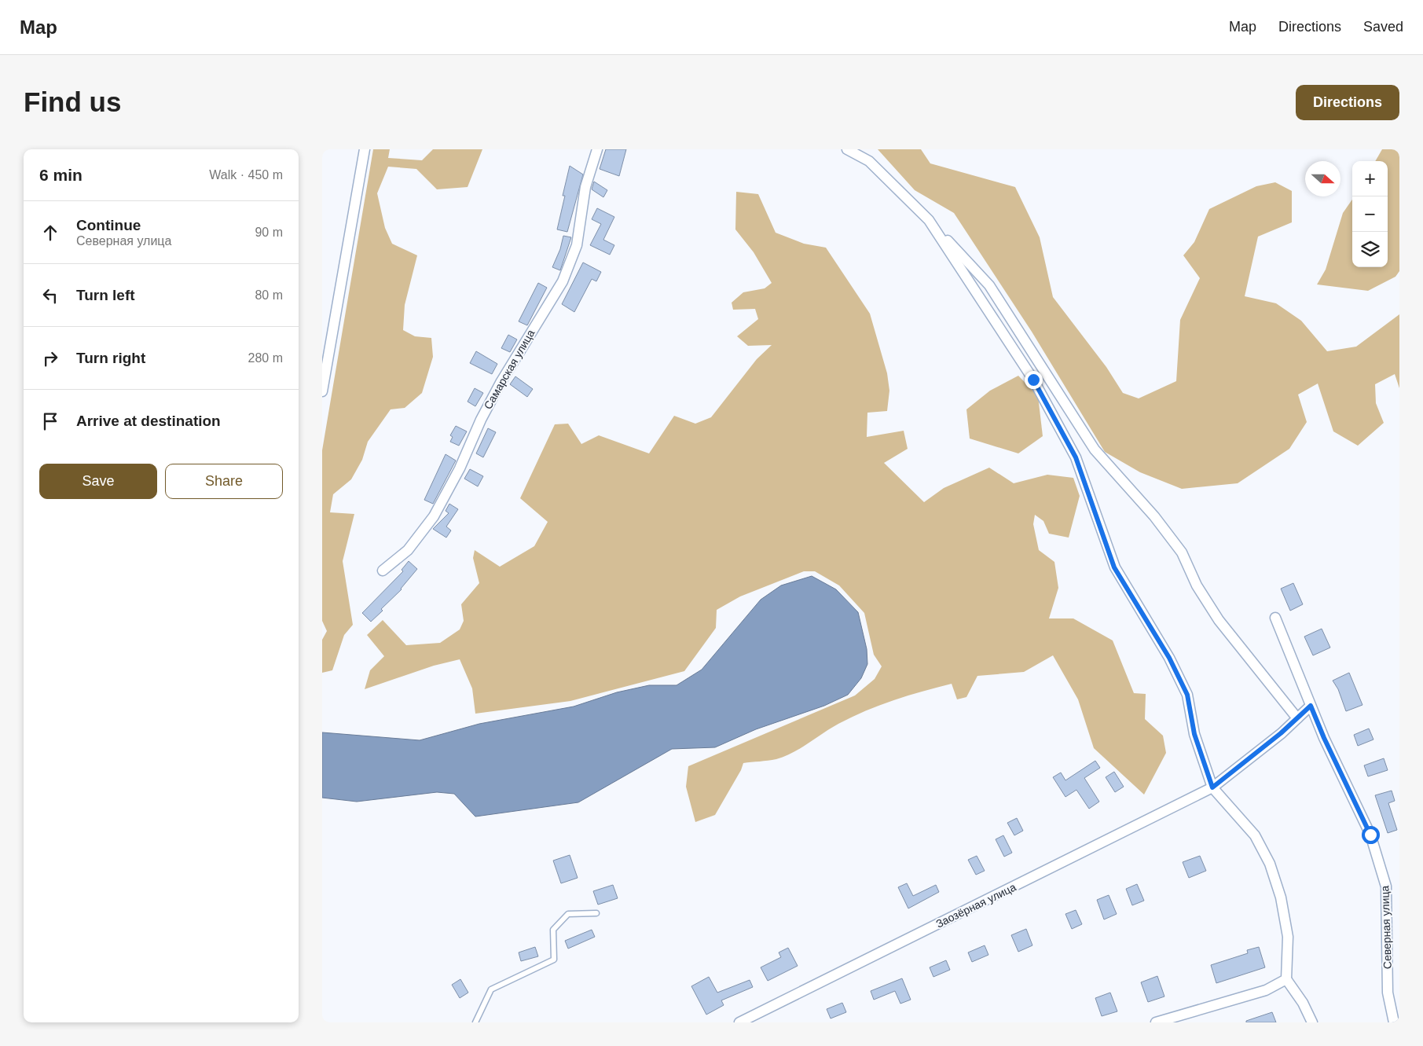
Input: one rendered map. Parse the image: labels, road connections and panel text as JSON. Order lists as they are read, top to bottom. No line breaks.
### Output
{"streets":{"street":["Самарская улица","Заозёрная улица","Северная улица"]},"crossings":[["Заозёрная улица","Северная улица"]],"north":"right","page":{"header":"Map","nav":["Map","Directions","Saved"],"buttons":["Directions",["Save","Share"]],"title":"Find us","heading":["6 min","Walk · 450 m"],"map_buttons":["+","−"],"list":[["Continue","Северная улица","90 m"],["Turn left","80 m"],["Turn right","280 m"],"Arrive at destination"]}}
